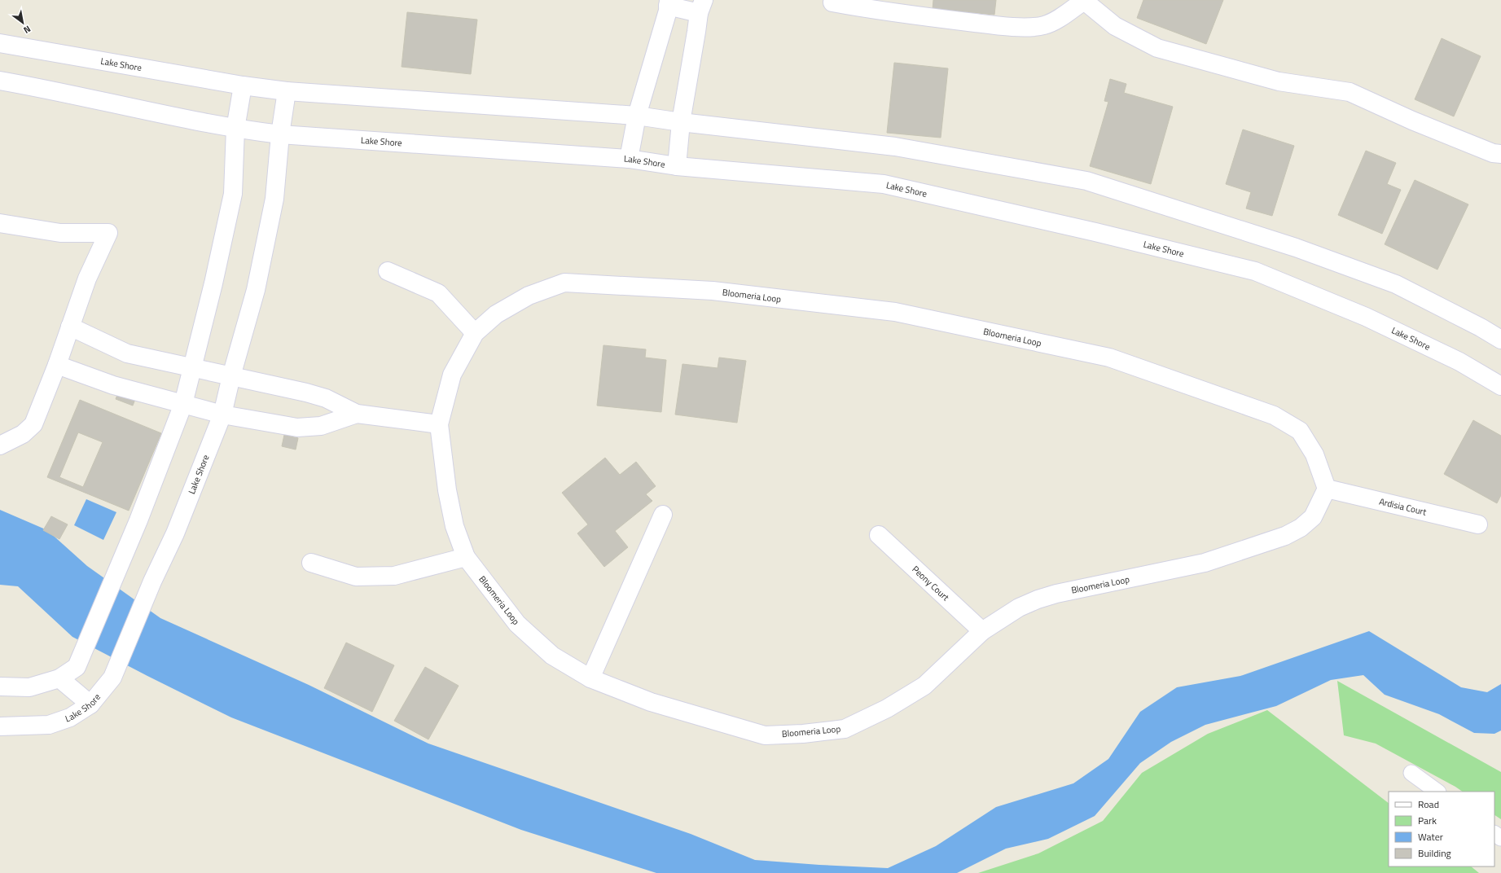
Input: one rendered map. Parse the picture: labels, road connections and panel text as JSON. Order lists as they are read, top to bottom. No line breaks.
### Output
{"streets":{"street":["Lake Shore","Bloomeria Loop","Ardisia Court","Peony Court"]},"crossings":[["Bloomeria Loop","Ardisia Court"],["Bloomeria Loop","Peony Court"]],"legend":["Road","Park","Water","Building"],"north":"bottom right"}
